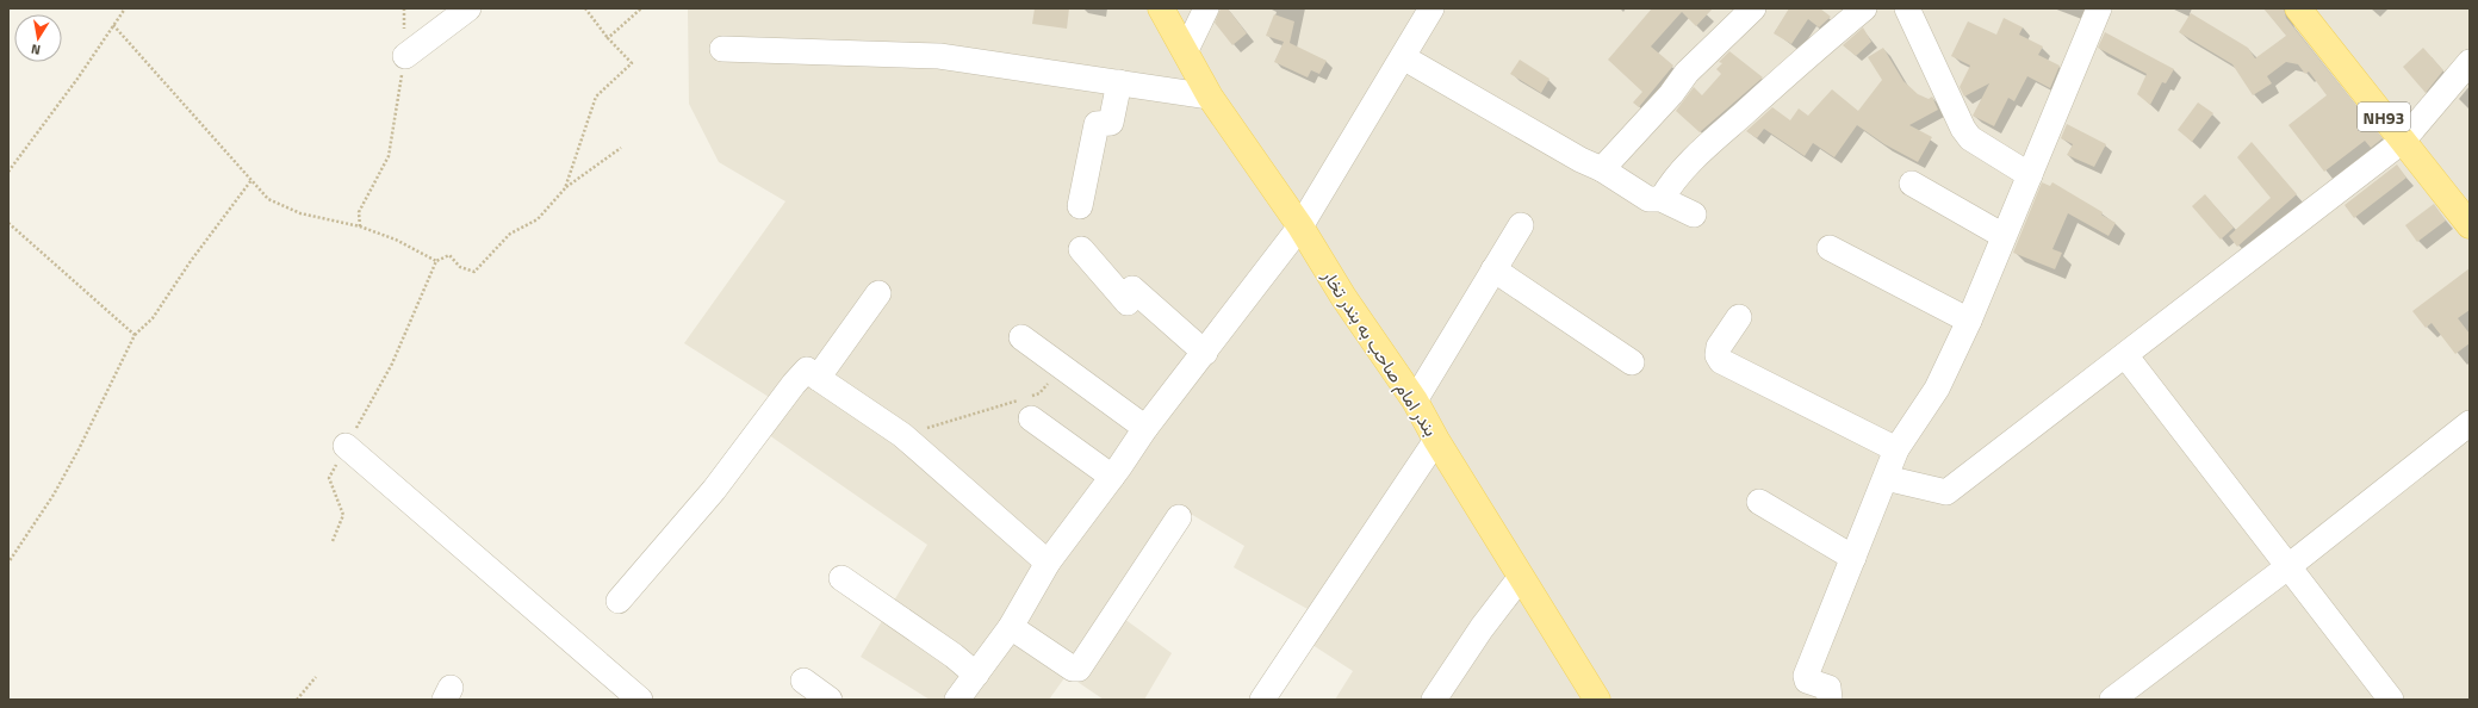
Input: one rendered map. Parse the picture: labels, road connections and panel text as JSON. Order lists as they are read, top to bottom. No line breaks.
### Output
{"streets":{"main road":["NH93","بندر امام صاحب به بندر تخار"]},"north":"bottom"}
